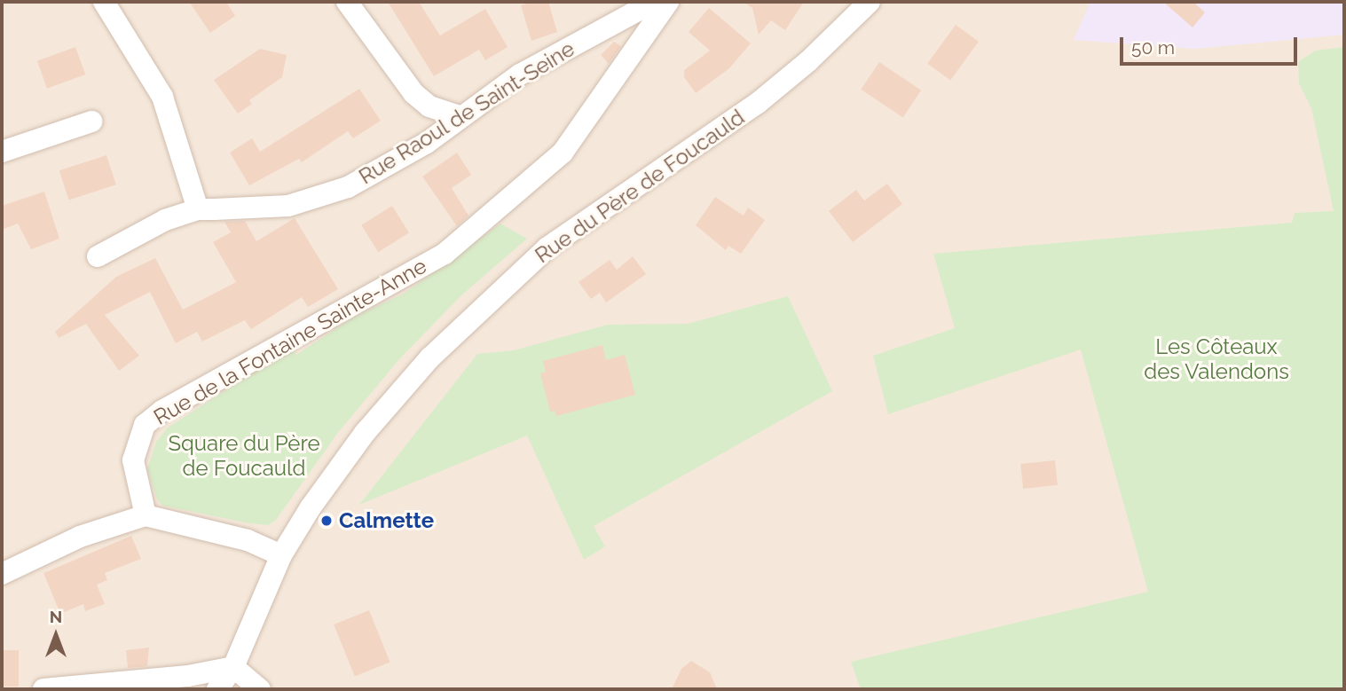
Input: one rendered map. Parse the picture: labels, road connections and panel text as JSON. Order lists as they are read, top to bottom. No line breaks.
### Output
{"streets":{"street":["Rue Raoul de Saint-Seine","Rue du Père de Foucauld","Rue de la Fontaine Sainte-Anne"]},"parks":["Les Côteaux des Valendons","Square du Père de Foucauld"],"places":["Calmette"],"scale_bar":"50 m","north":"top"}
